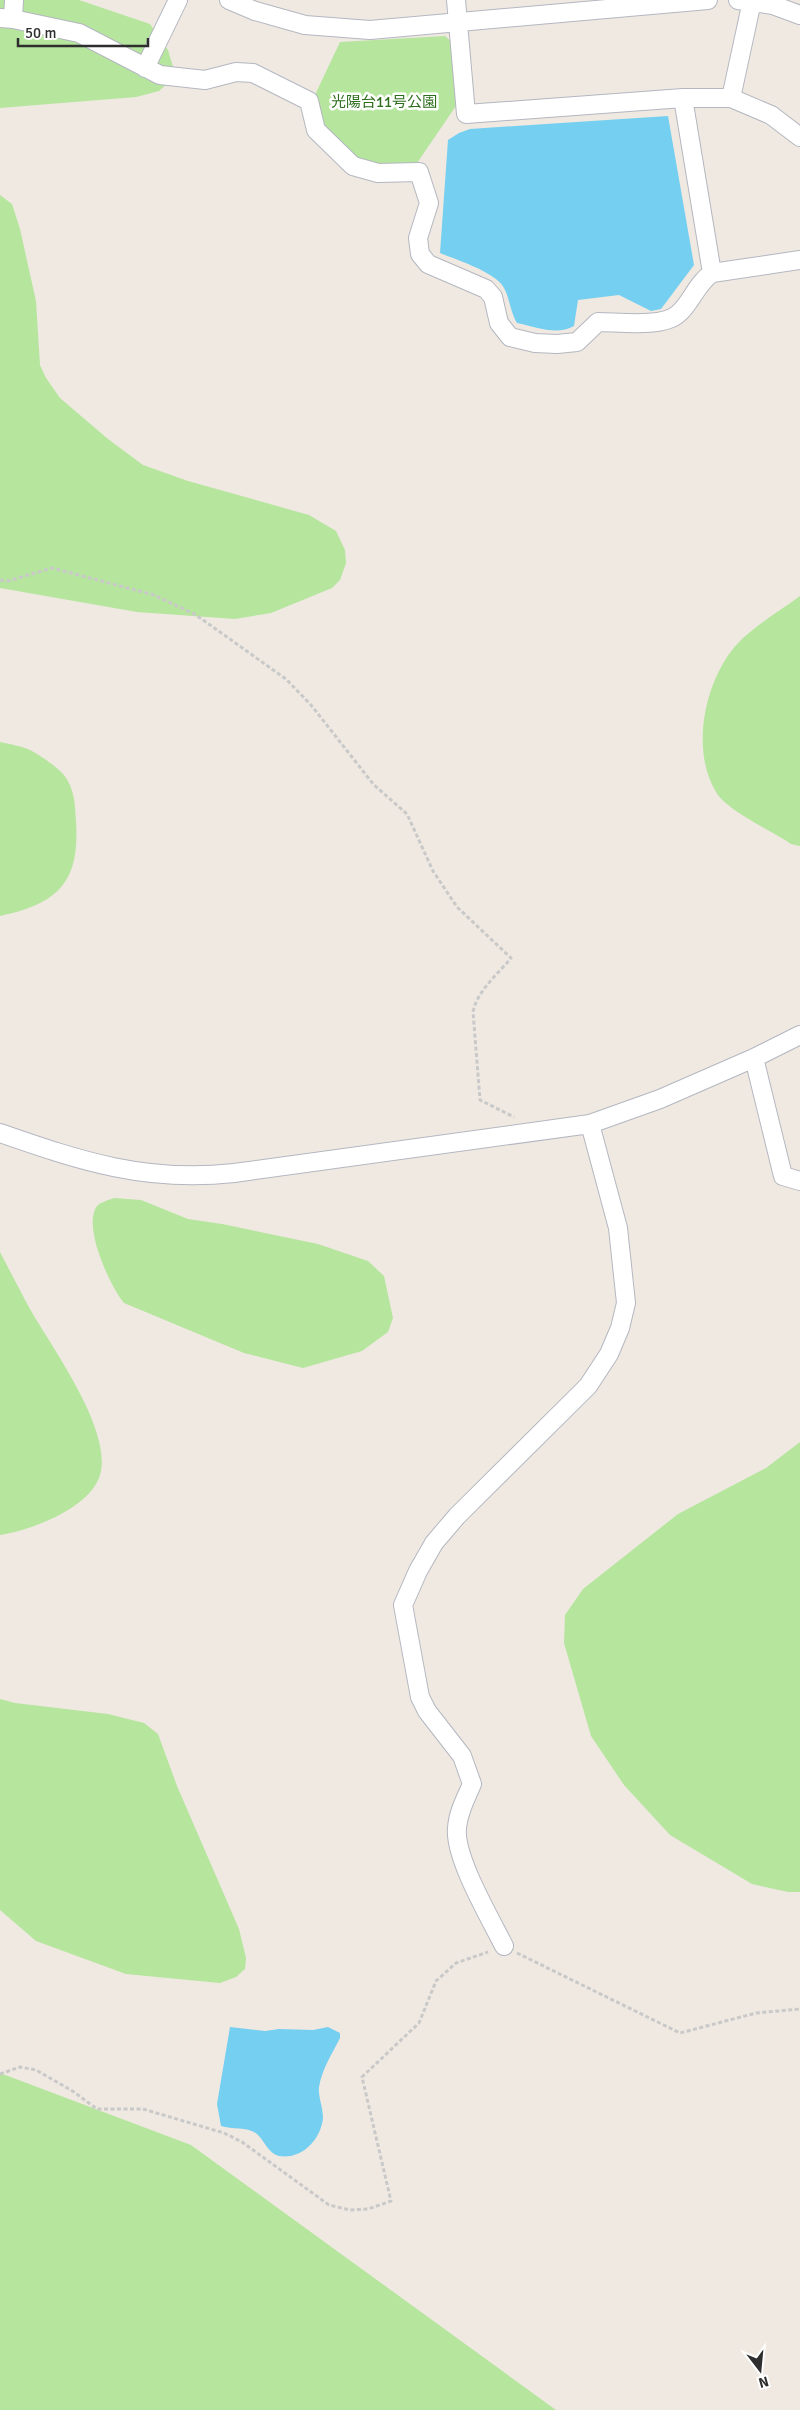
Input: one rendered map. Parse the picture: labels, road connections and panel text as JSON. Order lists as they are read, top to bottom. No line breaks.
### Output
{"parks":["光陽台11号公園"],"scale_bar":"50 m","north":"bottom"}
